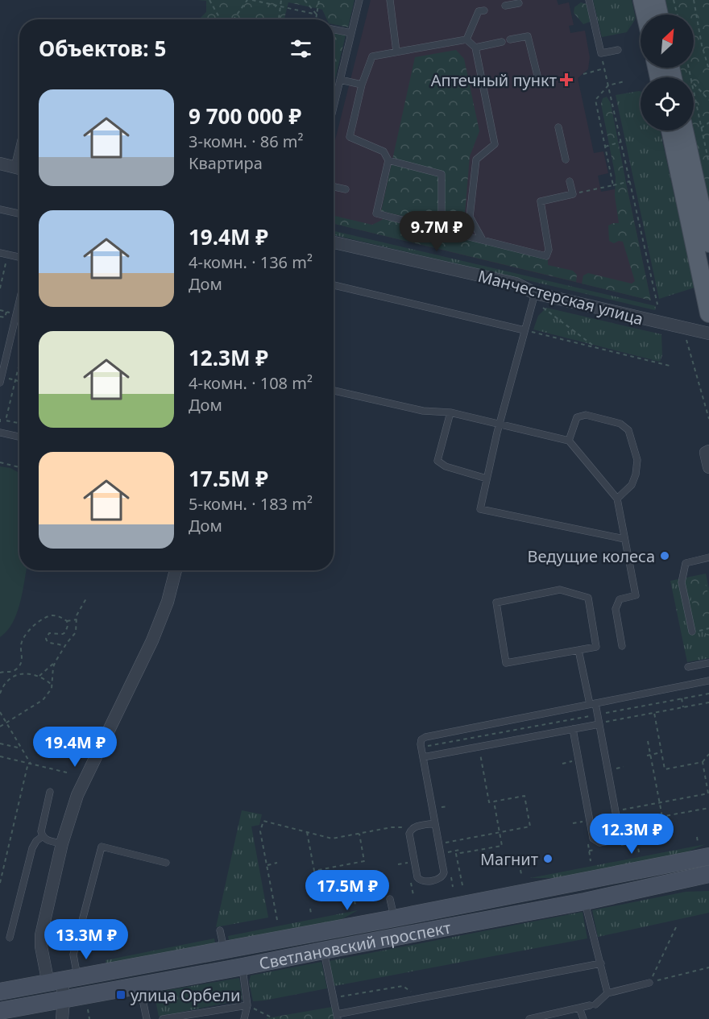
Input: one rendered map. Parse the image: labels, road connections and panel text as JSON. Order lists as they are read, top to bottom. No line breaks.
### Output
{"streets":{"main road":["Светлановский проспект"],"street":["Манчестерская улица"]},"places":{"health":["Аптечный пункт"],"other":["Ведущие колеса","Магнит"],"transit":["улица Орбели"]},"north":"top right","page":{"heading":"Объектов: 5","list":[{"name":"9 700 000 ₽","note":"3-комн. · 86 m² · Квартира"},{"name":"19.4M ₽","note":"4-комн. · 136 m² · Дом"},{"name":"12.3M ₽","note":"4-комн. · 108 m² · Дом"},{"name":"17.5M ₽","note":"5-комн. · 183 m² · Дом"}],"price":["9.7M ₽","19.4M ₽","12.3M ₽","17.5M ₽","13.3M ₽"]}}
